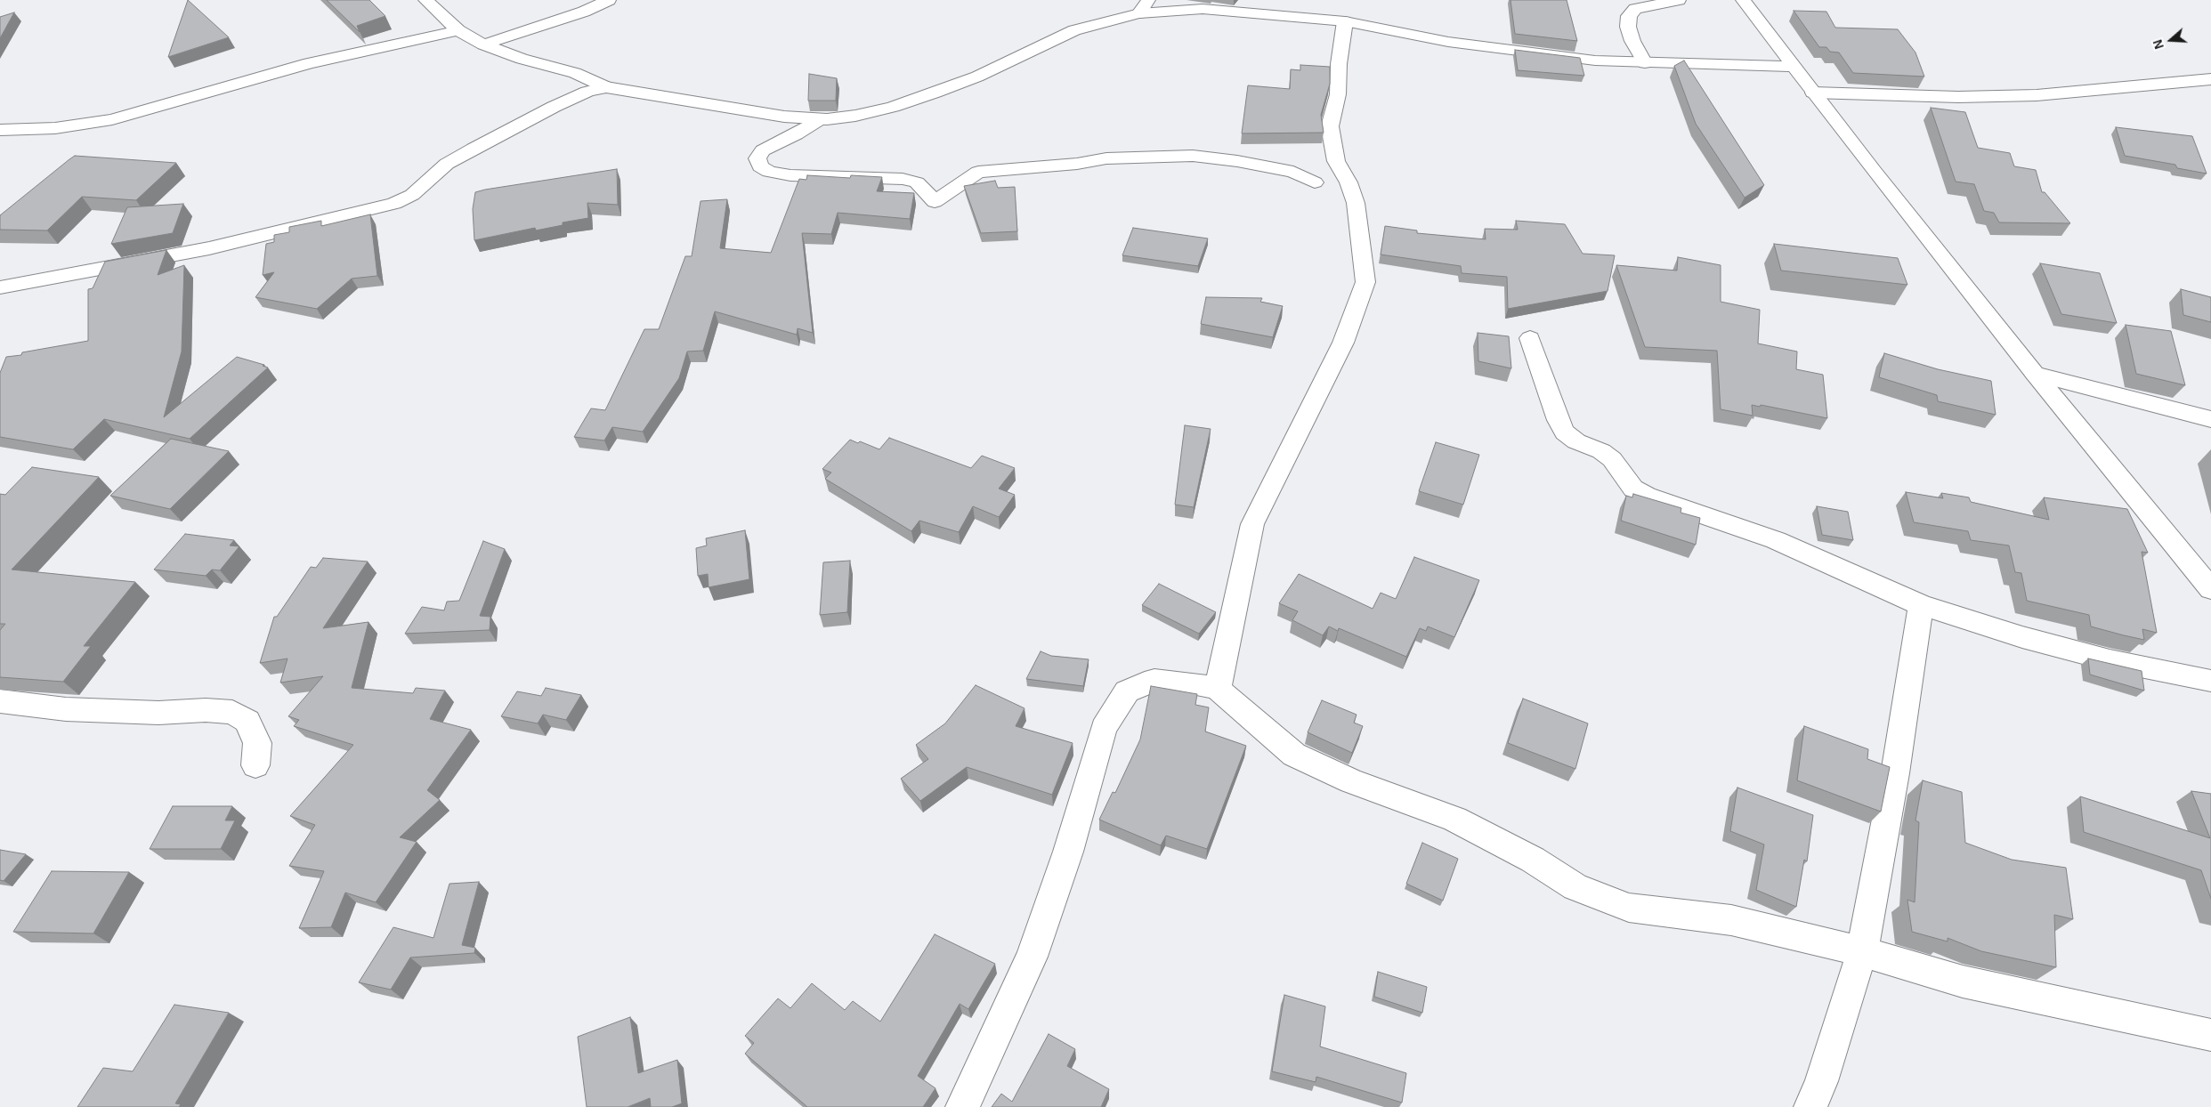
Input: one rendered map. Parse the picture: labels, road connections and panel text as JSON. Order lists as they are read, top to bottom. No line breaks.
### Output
{"north":"left"}
